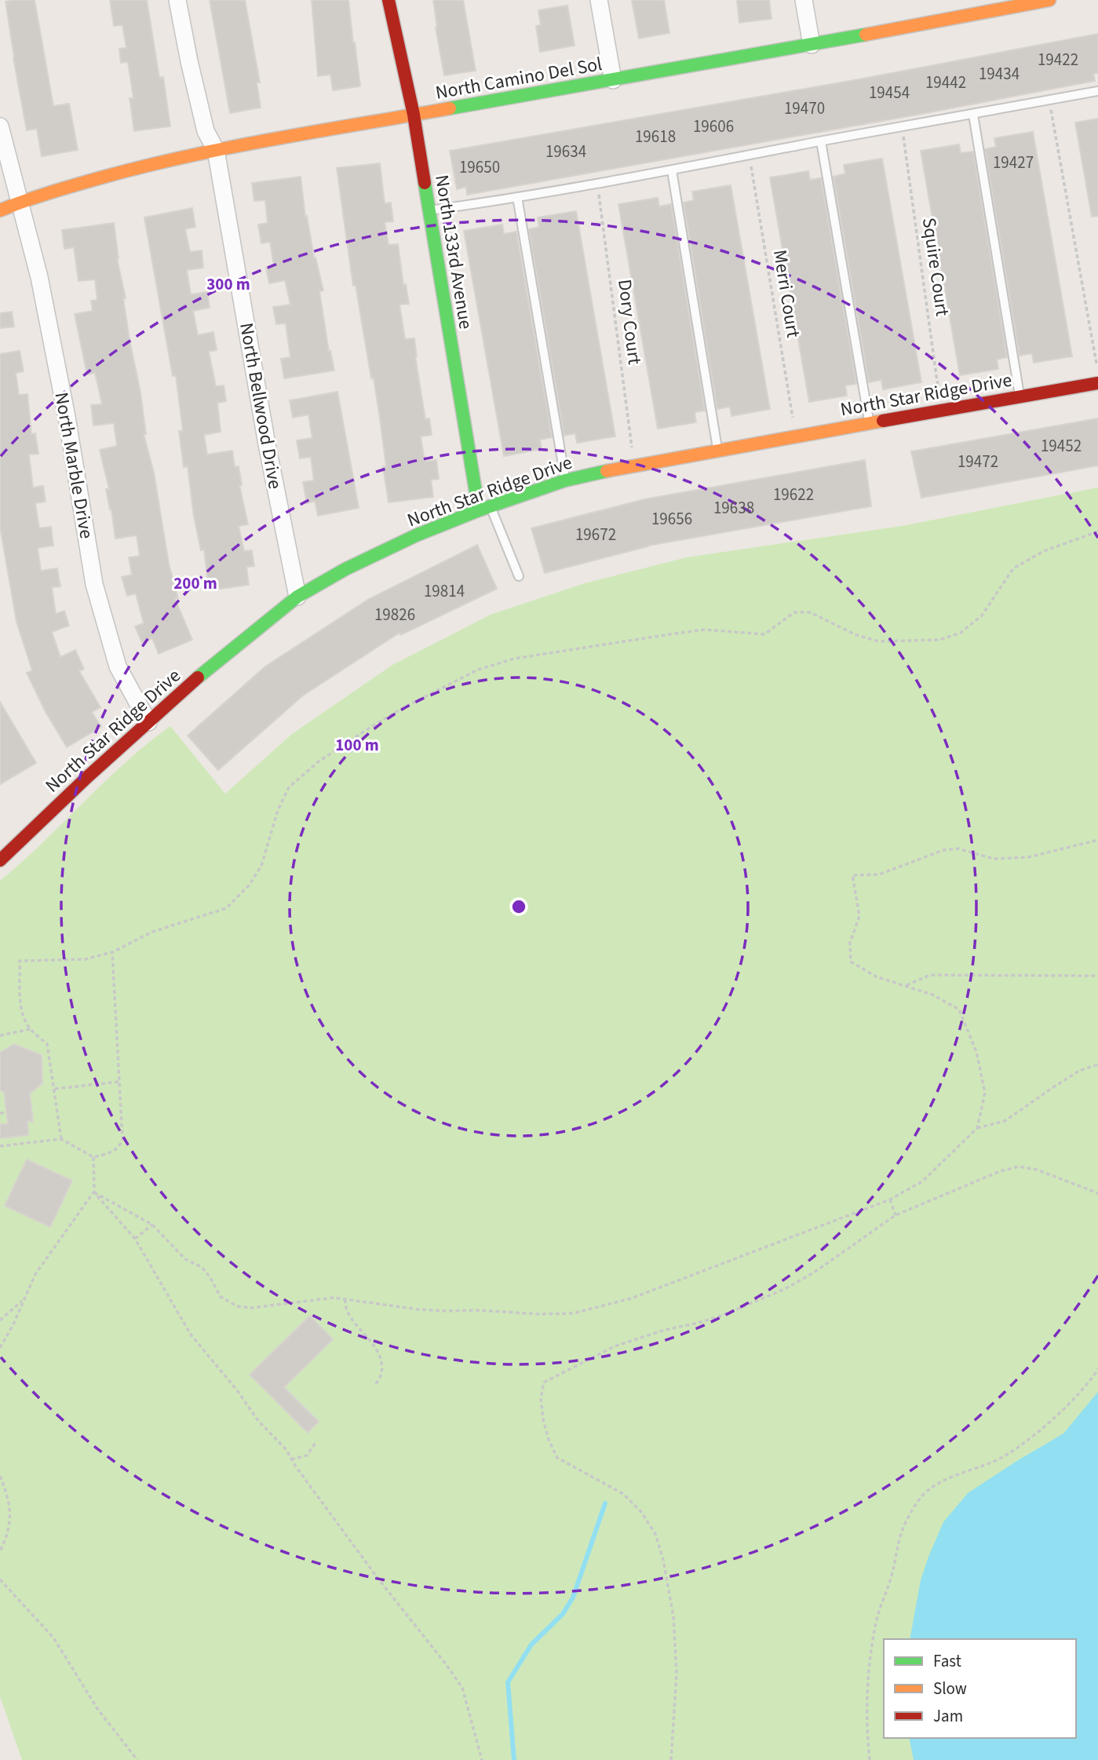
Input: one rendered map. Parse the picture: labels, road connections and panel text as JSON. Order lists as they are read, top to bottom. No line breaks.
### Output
{"streets":{"street":["North Camino Del Sol","North 133rd Avenue","North Star Ridge Drive","North Bellwood Drive","North Marble Drive"],"path":["Squire Court","Merri Court","Dory Court"]},"crossings":[["North Camino Del Sol","North 133rd Avenue"],["North Camino Del Sol","North Bellwood Drive"],["North Camino Del Sol","North Marble Drive"],["North 133rd Avenue","North Star Ridge Drive"],["Squire Court","North Star Ridge Drive"],["Merri Court","North Star Ridge Drive"],["Dory Court","North Star Ridge Drive"],["North Star Ridge Drive","North Bellwood Drive"],["North Star Ridge Drive","North Marble Drive"]],"house_numbers":["19422","19434","19442","19454","19470","19606","19618","19634","19427","19650","19452","19472","19622","19638","19656","19672","19814","19826"],"legend":["Fast","Slow","Jam"],"rings":["300 m","200 m","100 m"]}
